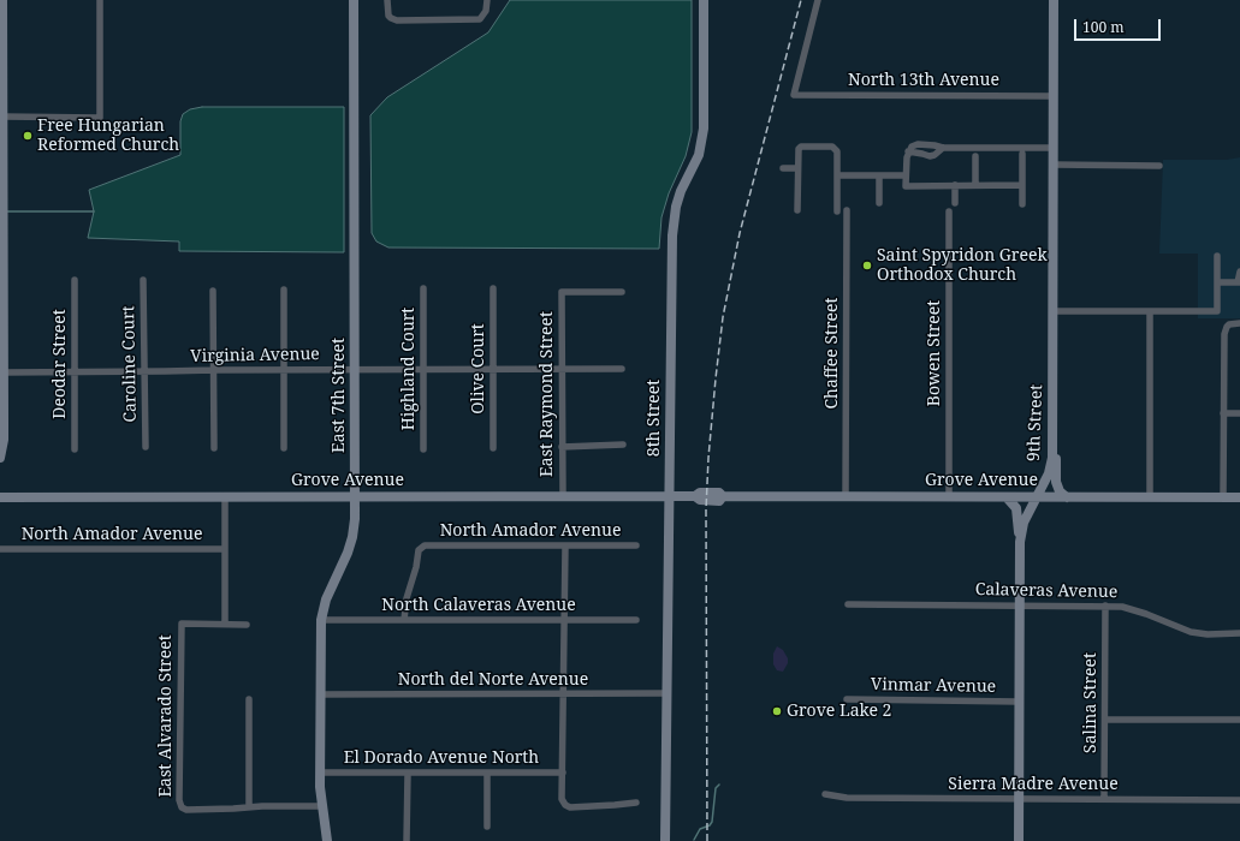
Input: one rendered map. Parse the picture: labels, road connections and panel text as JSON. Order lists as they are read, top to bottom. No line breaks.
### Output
{"streets":{"street":["North 13th Avenue","Chaffee Street","Bowen Street","Virginia Avenue","Deodar Street","Caroline Court","Highland Court","Olive Court","East Raymond Street","East 7th Street","8th Street","9th Street","Grove Avenue","North Amador Avenue","Calaveras Avenue","North Calaveras Avenue","North del Norte Avenue","Vinmar Avenue","Salina Street","East Alvarado Street","El Dorado Avenue North","Sierra Madre Avenue"]},"crossings":[["North 13th Avenue","9th Street"],["Chaffee Street","Grove Avenue"],["Bowen Street","Grove Avenue"],["Virginia Avenue","Deodar Street"],["Virginia Avenue","Caroline Court"],["Virginia Avenue","Highland Court"],["Virginia Avenue","Olive Court"],["Virginia Avenue","East Raymond Street"],["Virginia Avenue","East 7th Street"],["East Raymond Street","Grove Avenue"],["East 7th Street","Grove Avenue"],["East 7th Street","North Calaveras Avenue"],["East 7th Street","North del Norte Avenue"],["East 7th Street","El Dorado Avenue North"],["8th Street","Grove Avenue"],["8th Street","North del Norte Avenue"],["9th Street","Grove Avenue"],["9th Street","Calaveras Avenue"],["9th Street","Vinmar Avenue"],["9th Street","Sierra Madre Avenue"],["North Amador Avenue","North Calaveras Avenue"],["Calaveras Avenue","Salina Street"],["Salina Street","Sierra Madre Avenue"]],"places":["Free Hungarian Reformed Church","Saint Spyridon Greek Orthodox Church","Grove Lake 2"],"scale_bar":"100 m"}
